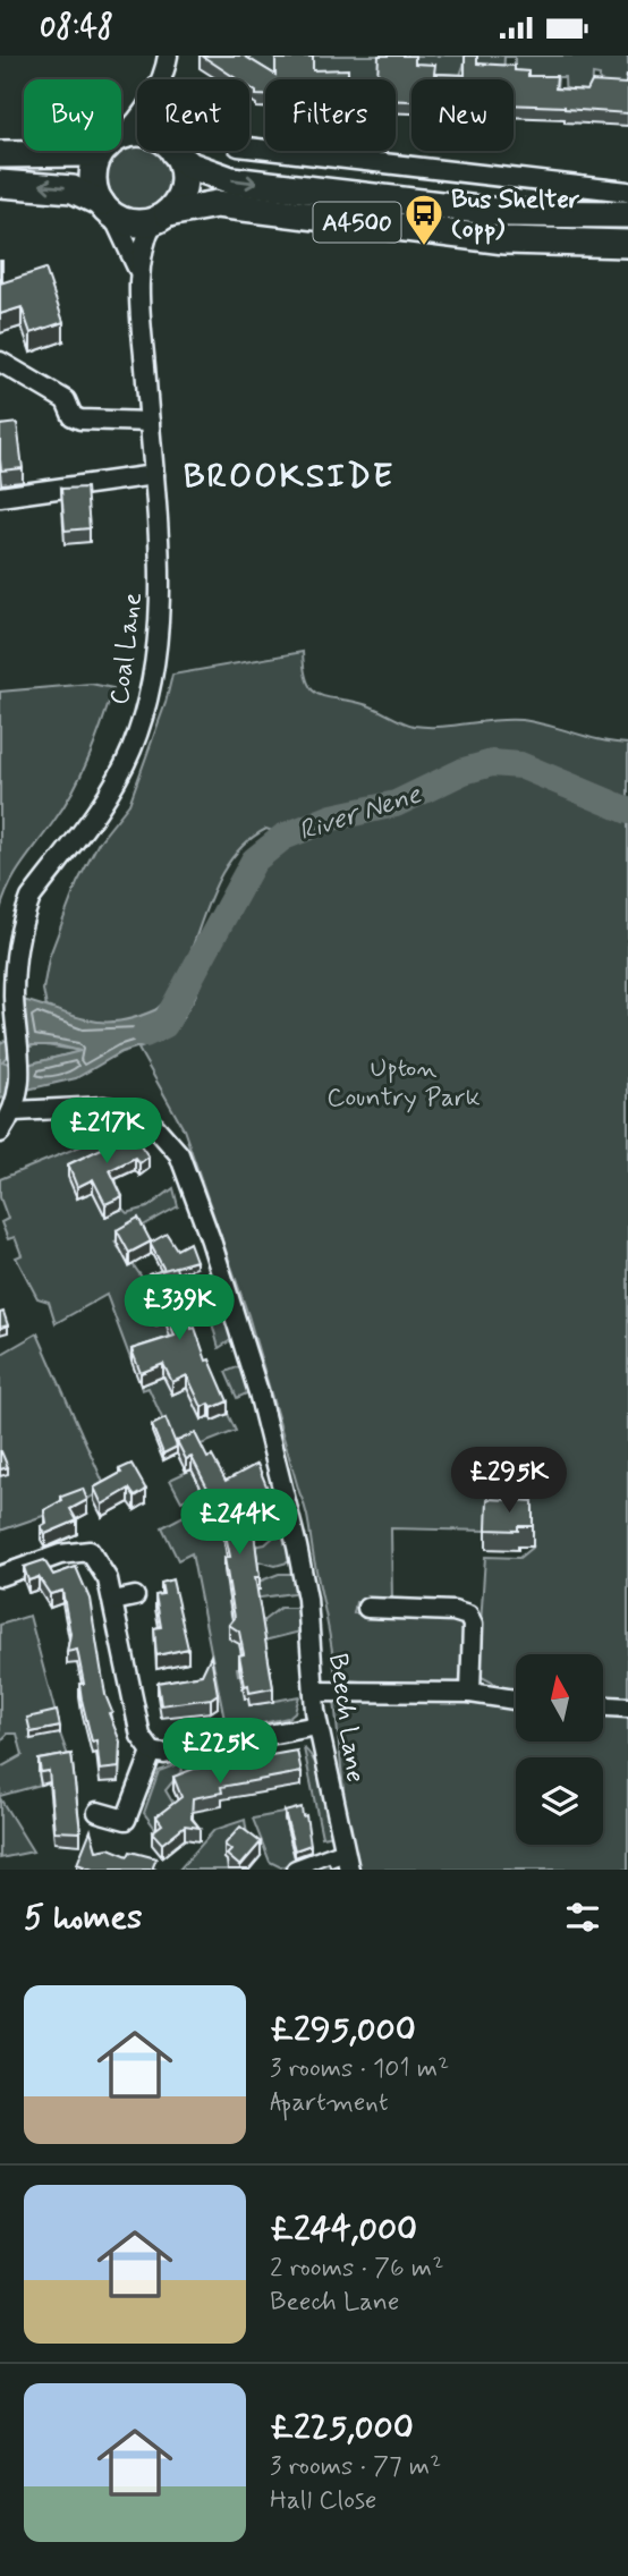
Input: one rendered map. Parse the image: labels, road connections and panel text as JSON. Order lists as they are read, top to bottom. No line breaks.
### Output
{"streets":{"highway":["A4500"],"street":["Coal Lane","Beech Lane"]},"crossings":[["A4500","Coal Lane"],["Coal Lane","Beech Lane"]],"districts":["BROOKSIDE"],"water":["River Nene"],"parks":["Upton Country Park"],"places":{"bus stop":["Bus Shelter (opp)"]},"north":"top","page":{"status":"08:48","chip":["Buy","Rent","Filters","New"],"price":["£217K","£339K","£295K","£244K","£225K"],"heading":"5 homes","list":[{"name":"£295,000","note":"3 rooms · 101 m² · Apartment"},{"name":"£244,000","note":"2 rooms · 76 m² · Beech Lane"},{"name":"£225,000","note":"3 rooms · 77 m² · Hall Close"}]}}
